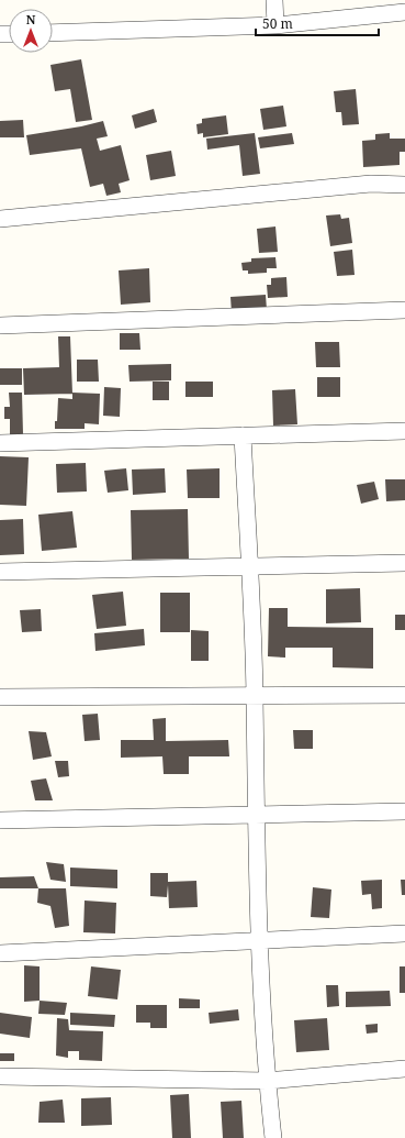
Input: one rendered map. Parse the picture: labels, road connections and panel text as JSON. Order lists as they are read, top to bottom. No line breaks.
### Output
{"scale_bar":"50 m","north":"top"}
